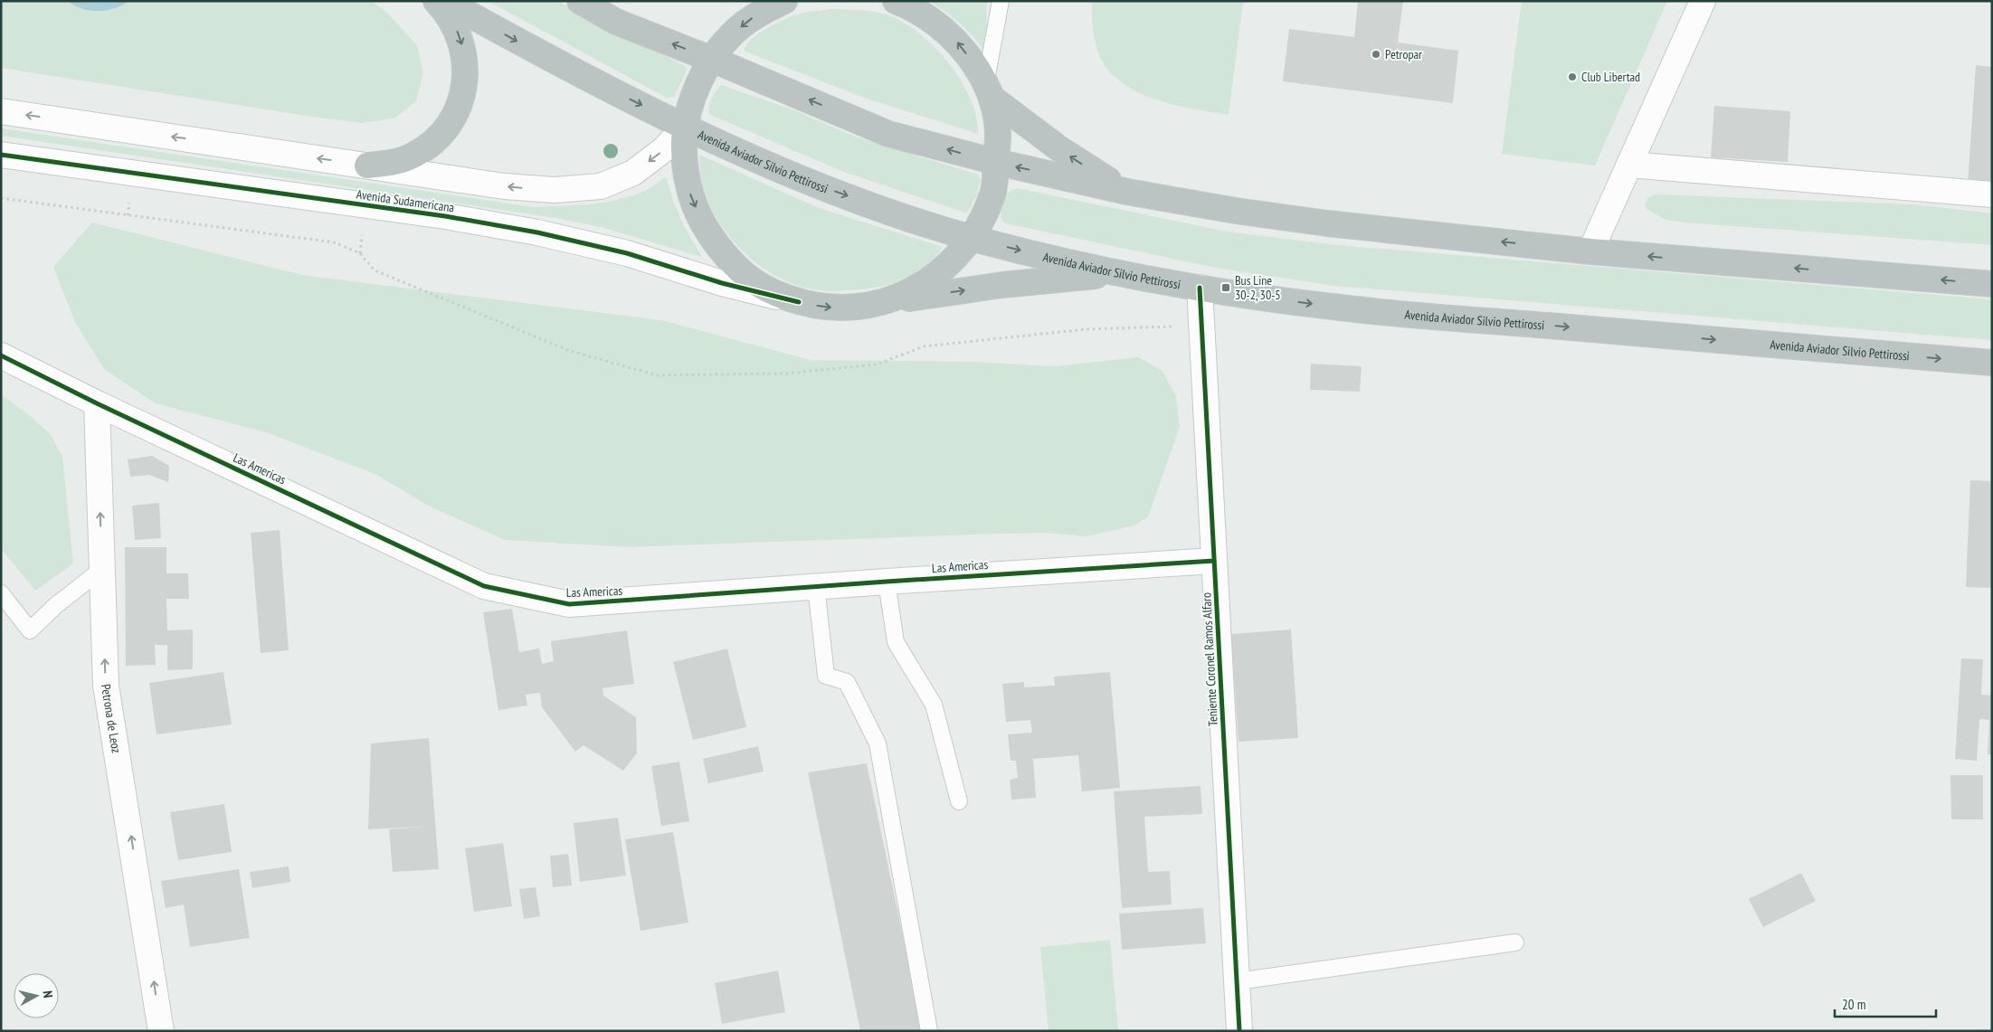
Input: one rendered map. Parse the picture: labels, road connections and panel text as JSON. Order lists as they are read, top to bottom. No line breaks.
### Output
{"streets":{"highway":["Avenida Aviador Silvio Pettirossi"],"street":["Avenida Sudamericana","Las Americas","Teniente Coronel Ramos Alfaro","Petrona de Leoz"]},"crossings":[["Avenida Aviador Silvio Pettirossi","Teniente Coronel Ramos Alfaro"],["Las Americas","Teniente Coronel Ramos Alfaro"],["Las Americas","Petrona de Leoz"]],"one_way":["Petrona de Leoz"],"places":{"other":["Petropar","Club Libertad"],"transit":["Bus Line 30-2, 30-5"]},"scale_bar":"20 m","north":"right"}
